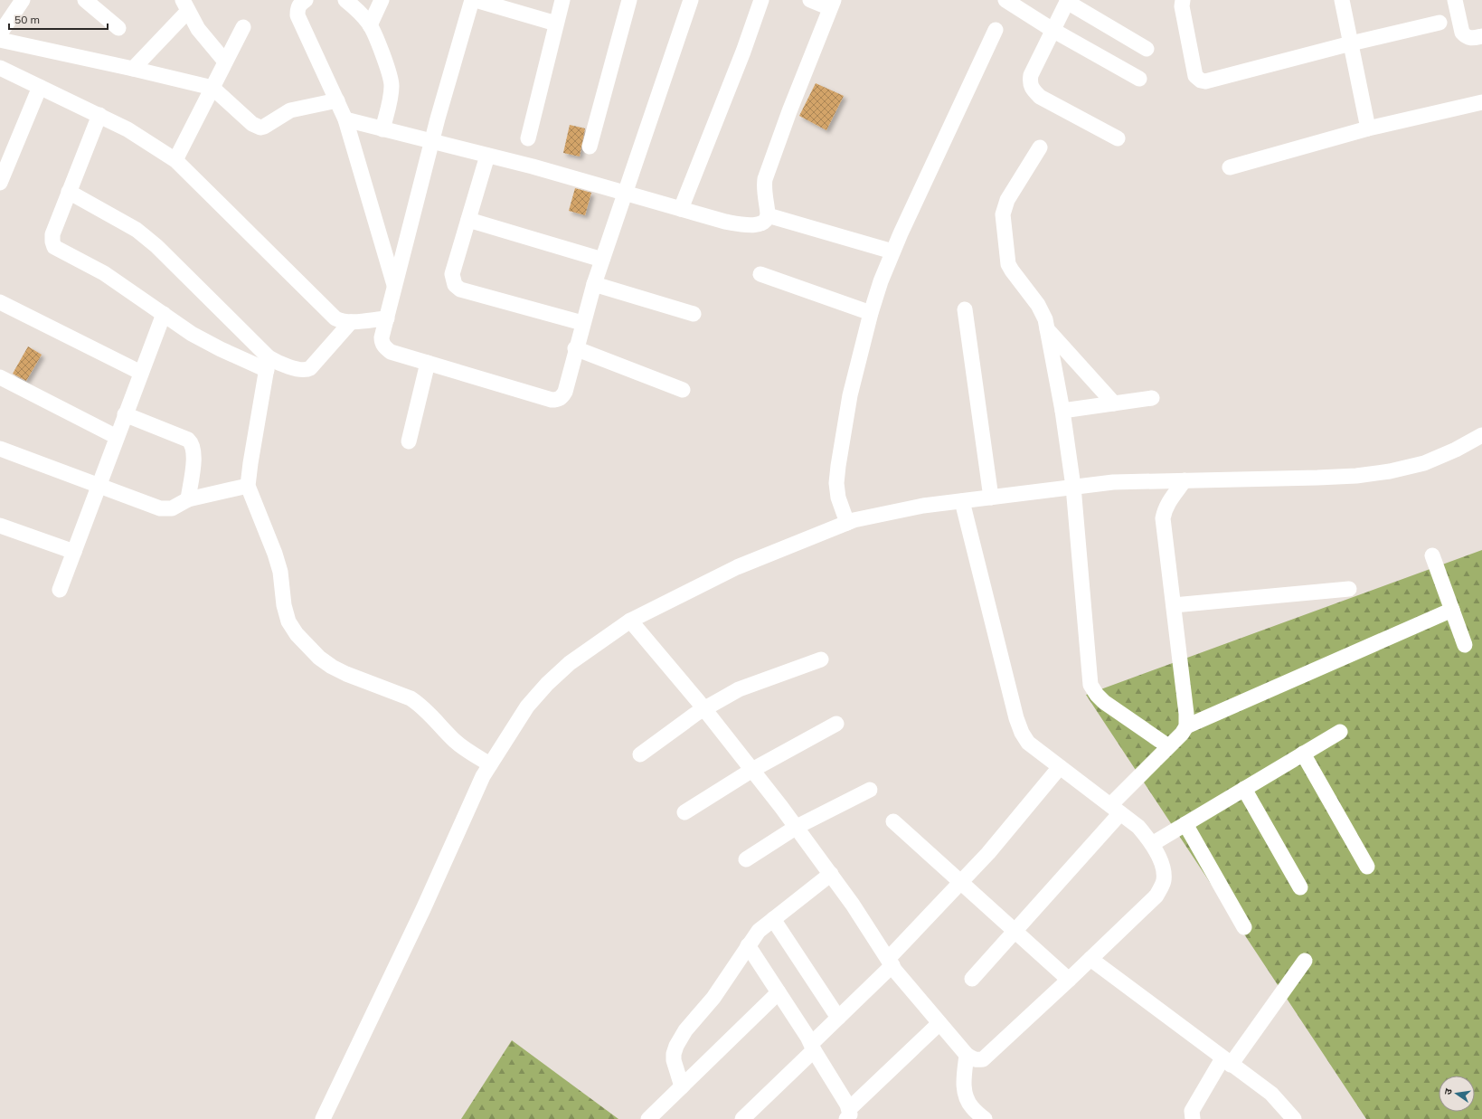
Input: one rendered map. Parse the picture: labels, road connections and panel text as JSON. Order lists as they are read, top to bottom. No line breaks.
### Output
{"scale_bar":"50 m","north":"left"}
